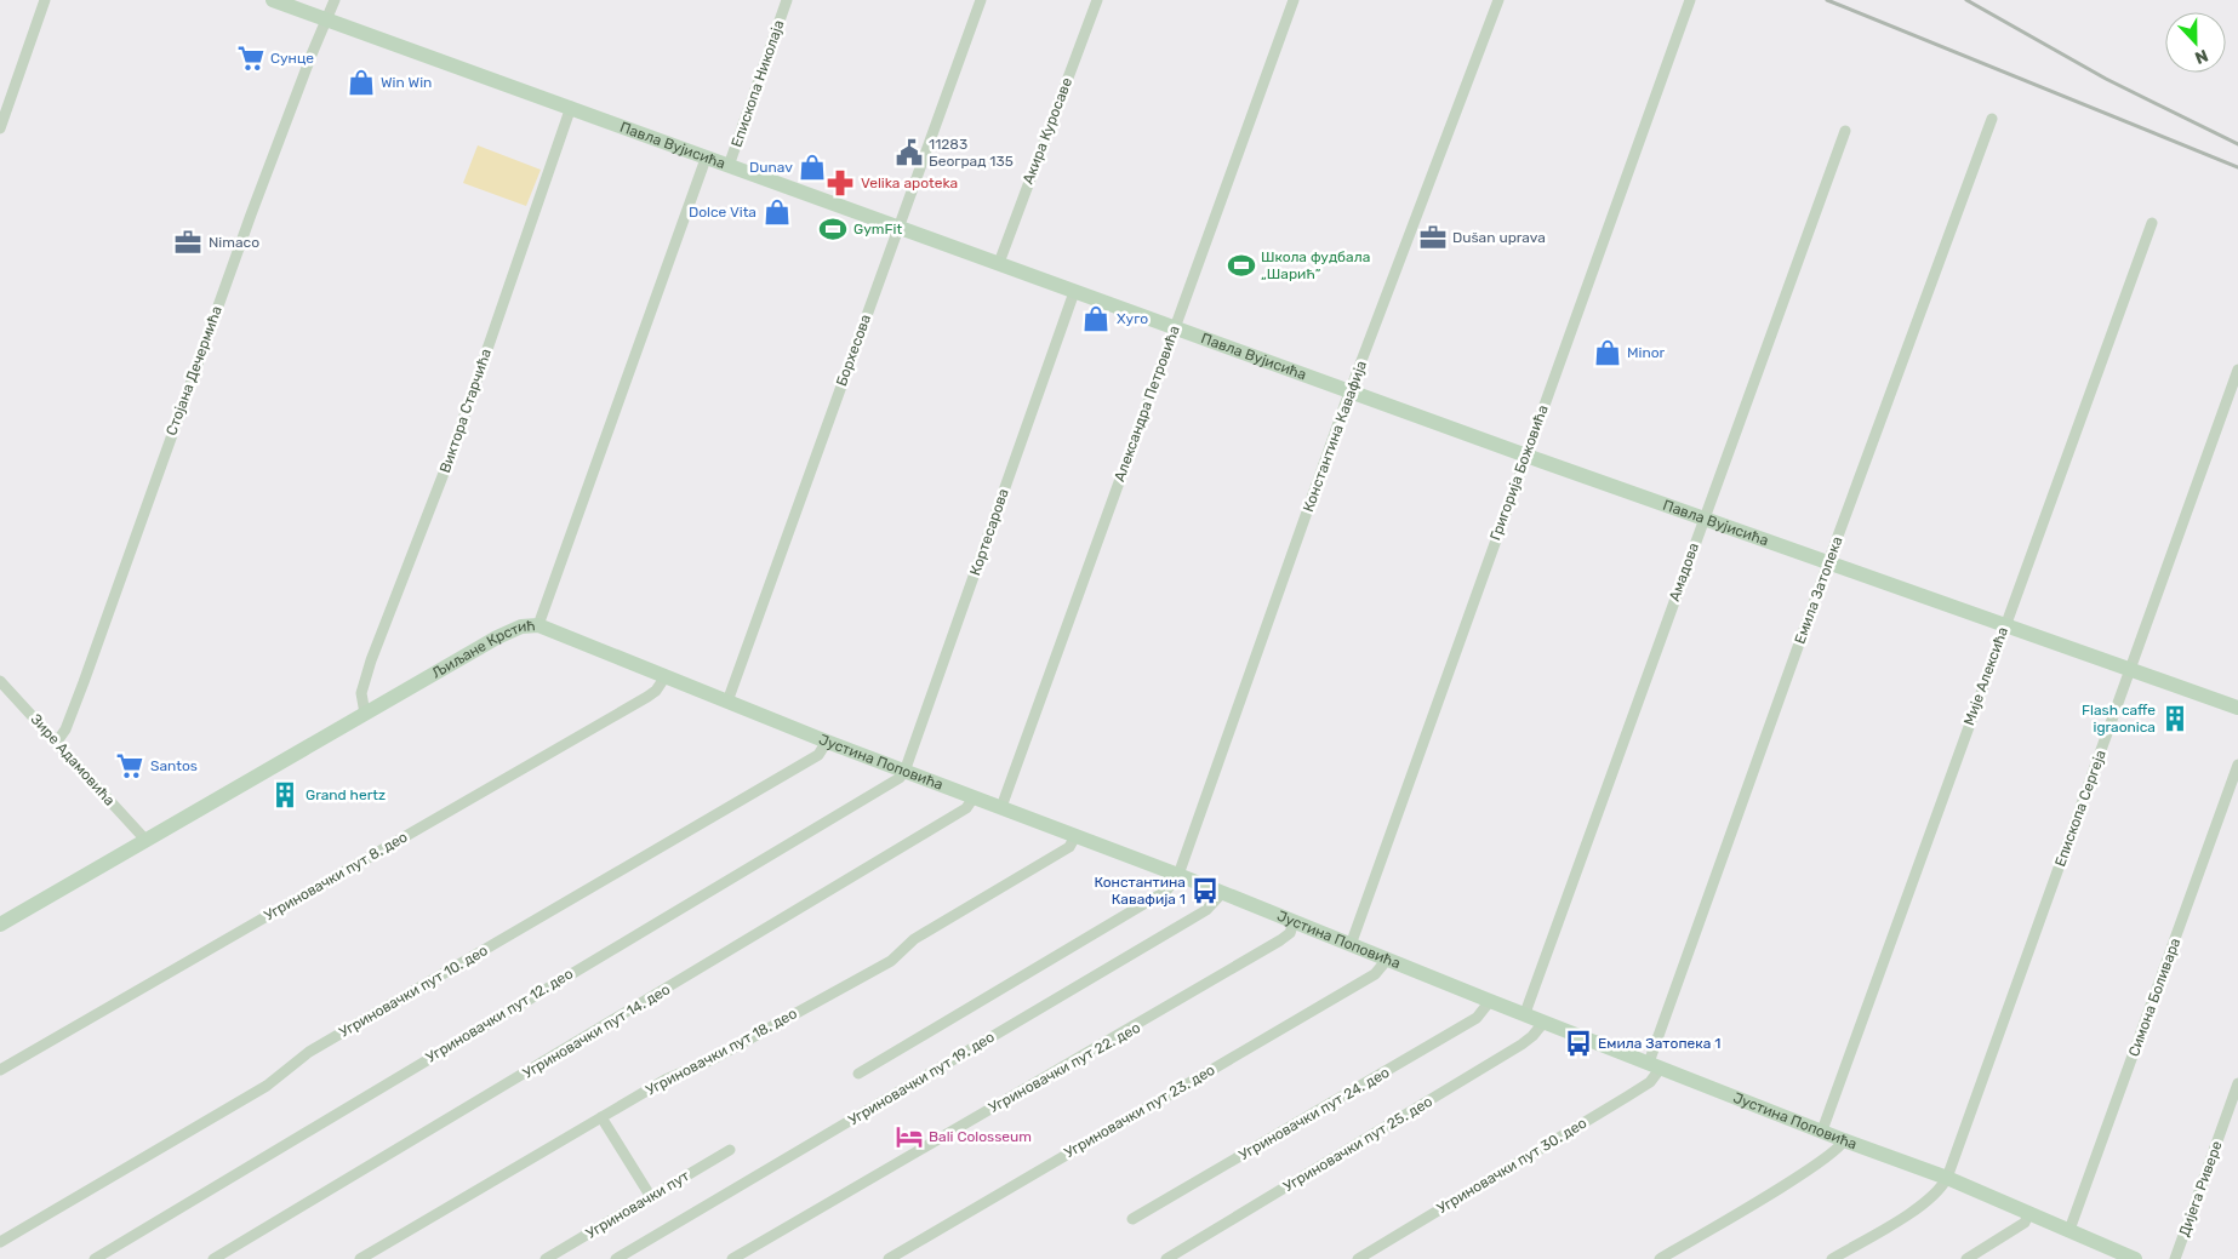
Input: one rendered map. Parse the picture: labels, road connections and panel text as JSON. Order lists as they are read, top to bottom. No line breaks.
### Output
{"streets":{"street":["Епископа Николаја","Акира Куросаве","Павла Вујисића","Борхесова","Стојана Дечермића","Александра Петровића","Виктора Старчића","Константина Кавафија","Григорија Божовића","Кортесарова","Амадова","Емила Затопека","Љиљане Крстић","Мије Алексића","Зире Адамовића","Јустина Поповића","Епископа Сергеја","Угриновачки пут 8. део","Угриновачки пут 10. део","Симона Боливара","Угриновачки пут 12. део","Угриновачки пут 14. део","Угриновачки пут 18. део","Угриновачки пут 22. део","Угриновачки пут 19. део","Угриновачки пут 23. део","Угриновачки пут 24. део","Угриновачки пут 25. део","Угриновачки пут 30. део","Дијега Ривере","Угриновачки пут"]},"crossings":[["Епископа Николаја","Павла Вујисића"],["Акира Куросаве","Павла Вујисића"],["Павла Вујисића","Борхесова"],["Павла Вујисића","Стојана Дечермића"],["Павла Вујисића","Александра Петровића"],["Павла Вујисића","Виктора Старчића"],["Павла Вујисића","Константина Кавафија"],["Павла Вујисића","Григорија Божовића"],["Павла Вујисића","Кортесарова"],["Павла Вујисића","Амадова"],["Павла Вујисића","Емила Затопека"],["Павла Вујисића","Љиљане Крстић"],["Павла Вујисића","Мије Алексића"],["Павла Вујисића","Епископа Сергеја"],["Борхесова","Јустина Поповића"],["Стојана Дечермића","Зире Адамовића"],["Александра Петровића","Јустина Поповића"],["Виктора Старчића","Љиљане Крстић"],["Константина Кавафија","Јустина Поповића"],["Григорија Божовића","Јустина Поповића"],["Кортесарова","Јустина Поповића"],["Кортесарова","Угриновачки пут 12. део"],["Амадова","Јустина Поповића"],["Емила Затопека","Јустина Поповића"],["Емила Затопека","Угриновачки пут 30. део"],["Љиљане Крстић","Зире Адамовића"],["Љиљане Крстић","Јустина Поповића"],["Мије Алексића","Јустина Поповића"],["Јустина Поповића","Епископа Сергеја"],["Јустина Поповића","Угриновачки пут 8. део"],["Јустина Поповића","Угриновачки пут 10. део"],["Јустина Поповића","Симона Боливара"],["Јустина Поповића","Угриновачки пут 12. део"],["Јустина Поповића","Угриновачки пут 14. део"],["Јустина Поповића","Угриновачки пут 18. део"],["Јустина Поповића","Угриновачки пут 22. део"],["Јустина Поповића","Угриновачки пут 19. део"],["Јустина Поповића","Угриновачки пут 23. део"],["Јустина Поповића","Угриновачки пут 24. део"],["Јустина Поповића","Угриновачки пут 25. део"],["Јустина Поповића","Угриновачки пут 30. део"]],"places":{"supermarket":["Сунце","Santos"],"shop":["Win Win","Dunav","Dolce Vita","Хуго","Minor"],"public building":["11283 Београд 135"],"pharmacy":["Velika apoteka"],"sports":["GymFit","Школа фудбала „Шарић”"],"office":["Dušan uprava","Nimaco"],"building":["Flash caffe igraonica","Grand hertz"],"bus stop":["Константина Кавафија 1","Емила Затопека 1"],"hotel":["Bali Colosseum"]},"north":"bottom"}
